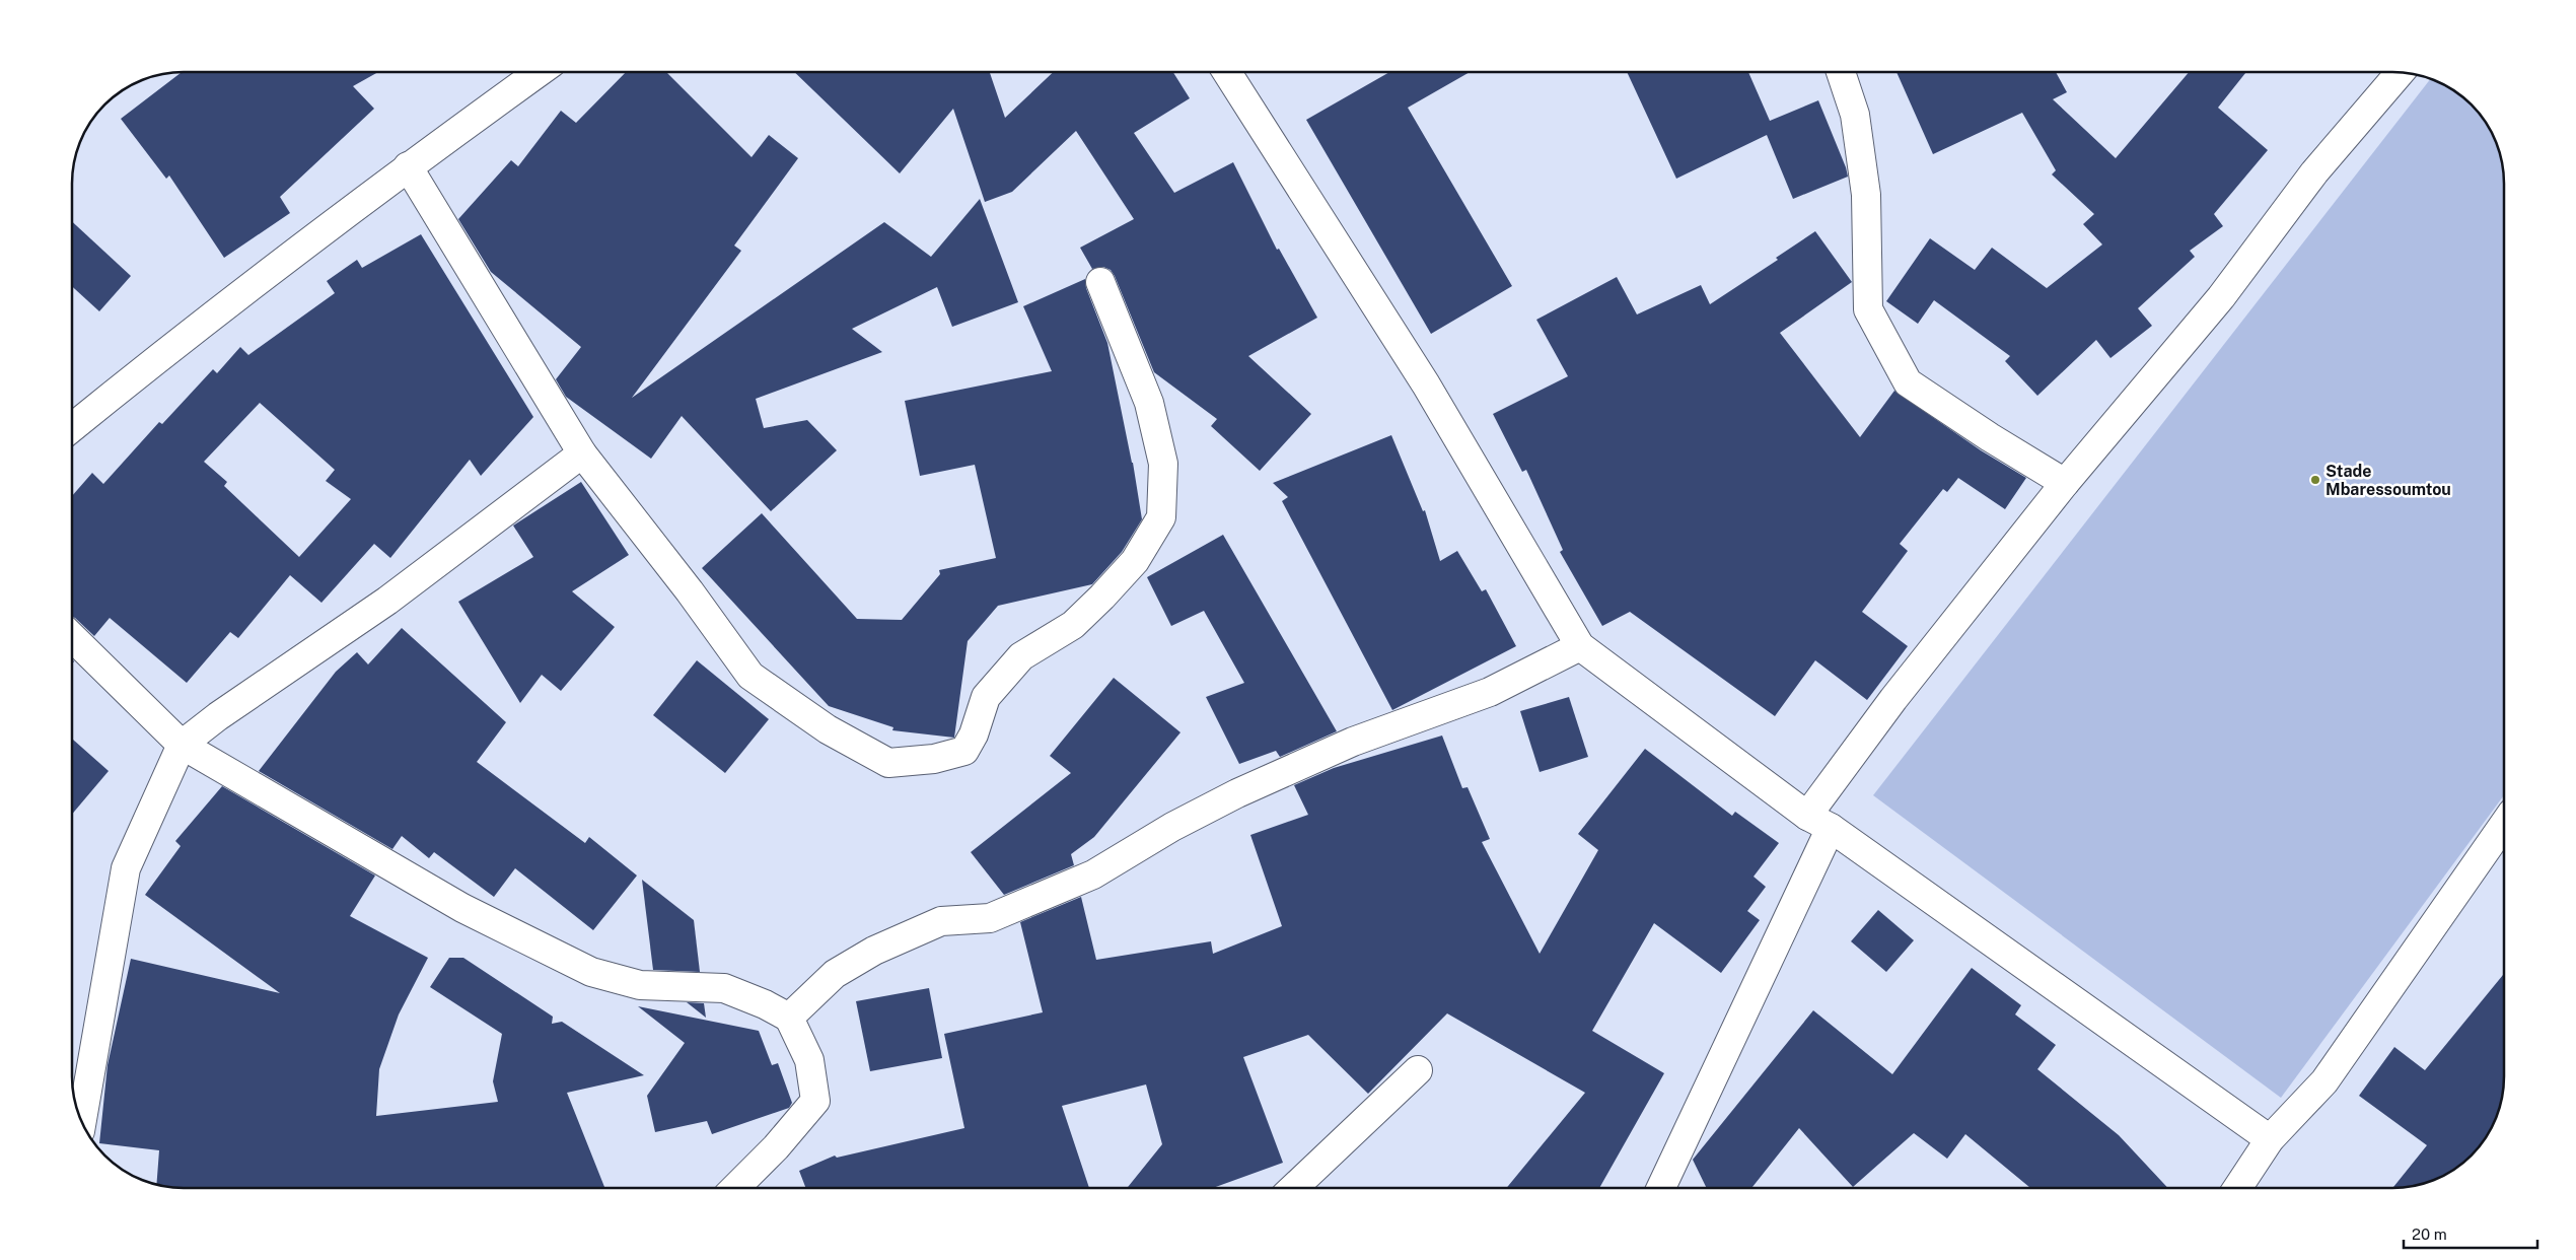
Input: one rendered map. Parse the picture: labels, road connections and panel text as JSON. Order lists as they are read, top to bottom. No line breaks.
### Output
{"places":["Stade Mbaressoumtou"],"scale_bar":"20 m"}
